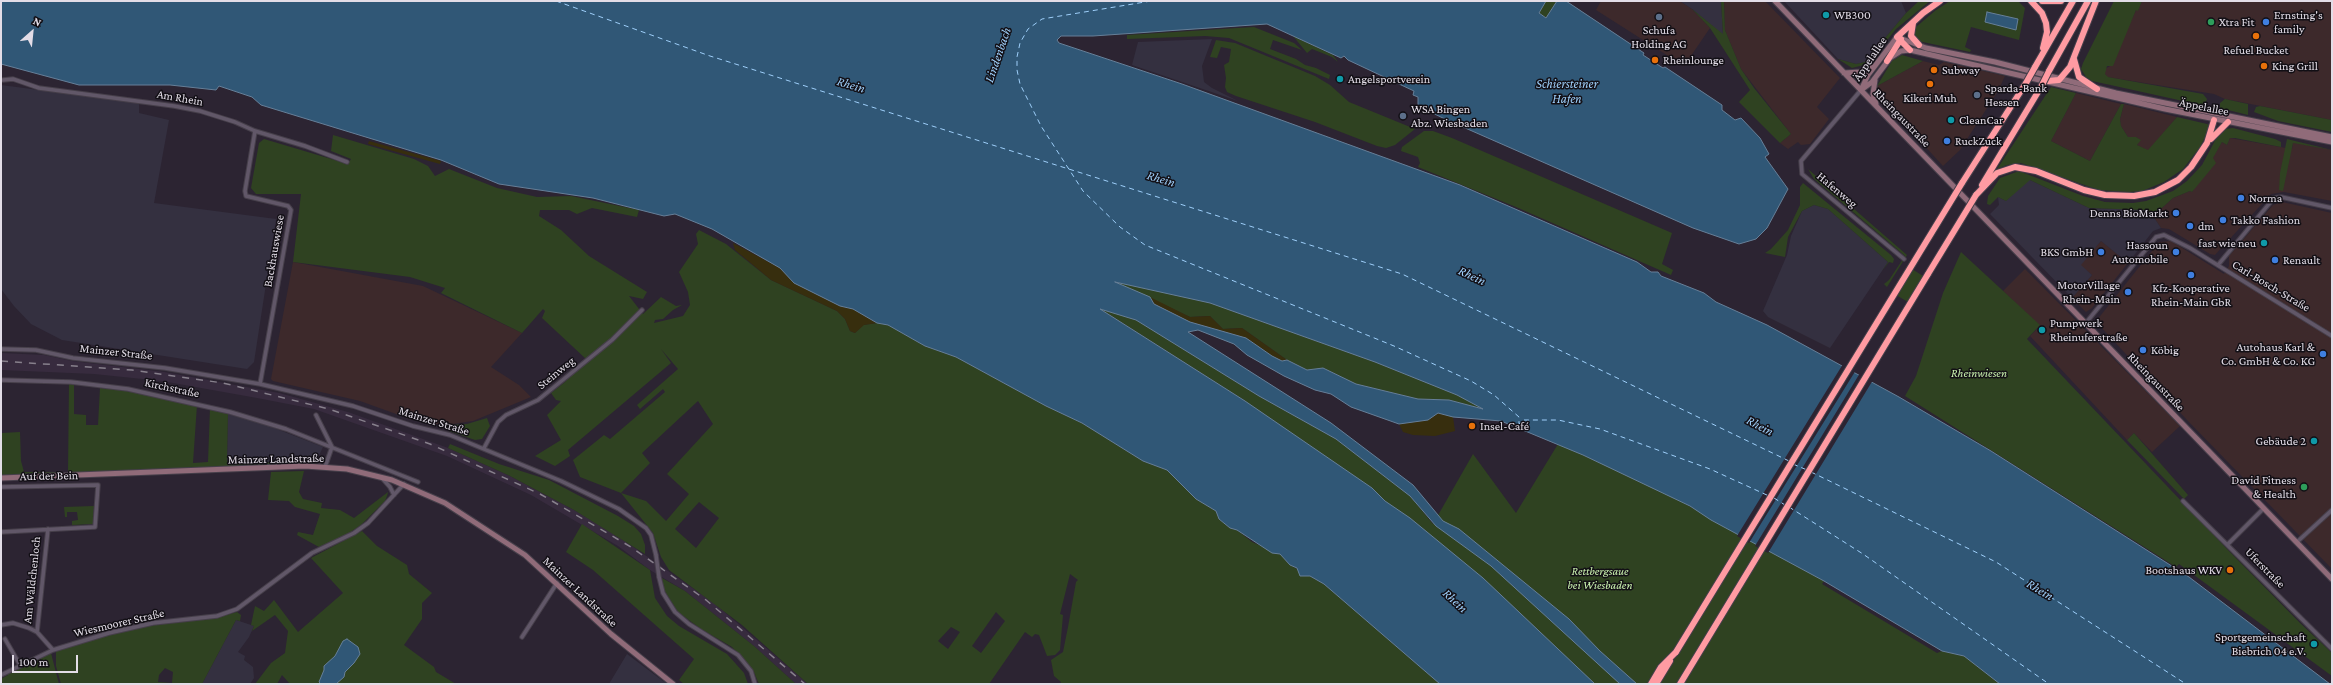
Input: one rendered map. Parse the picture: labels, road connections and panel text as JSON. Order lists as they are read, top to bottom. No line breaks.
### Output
{"streets":{"main road":["Äppelallee","Rheingaustraße","Mainzer Landstraße"],"street":["Am Rhein","Hafenweg","Backhauswiese","Carl-Bosch-Straße","Mainzer Straße","Steinweg","Kirchstraße","Auf der Bein","Uferstraße","Am Wäldchenloch","Wiesmoorer Straße"]},"crossings":[["Äppelallee","Rheingaustraße"],["Äppelallee","Hafenweg"],["Am Rhein","Backhauswiese"],["Rheingaustraße","Hafenweg"],["Rheingaustraße","Carl-Bosch-Straße"],["Backhauswiese","Mainzer Straße"],["Mainzer Straße","Steinweg"],["Mainzer Landstraße","Wiesmoorer Straße"],["Auf der Bein","Am Wäldchenloch"]],"water":["Lindenbach","Schiersteiner Hafen","Rhein"],"parks":["Rheinwiesen","Rettbergsaue bei Wiesbaden"],"places":["WB300","Schufa Holding AG","Xtra Fit","Ernsting's family","Refuel Bucket","Rheinlounge","King Grill","Subway","Angelsportverein","Kikeri Muh","Sparda-Bank Hessen","WSA Bingen Abz. Wiesbaden","CleanCar","RuckZuck","Norma","Denns BioMarkt","Takko Fashion","dm","fast wie neu","BKS GmbH","Hassoun Automobile","Renault","Kfz-Kooperative Rhein-Main GbR","MotorVillage Rhein-Main","Pumpwerk Rheinuferstraße","Köbig","Autohaus Karl & Co. GmbH & Co. KG","Insel-Café","Gebäude 2","David Fitness & Health","Bootshaus WKV","Sportgemeinschaft Biebrich 04 e.V."],"scale_bar":"100 m","north":"top right"}
